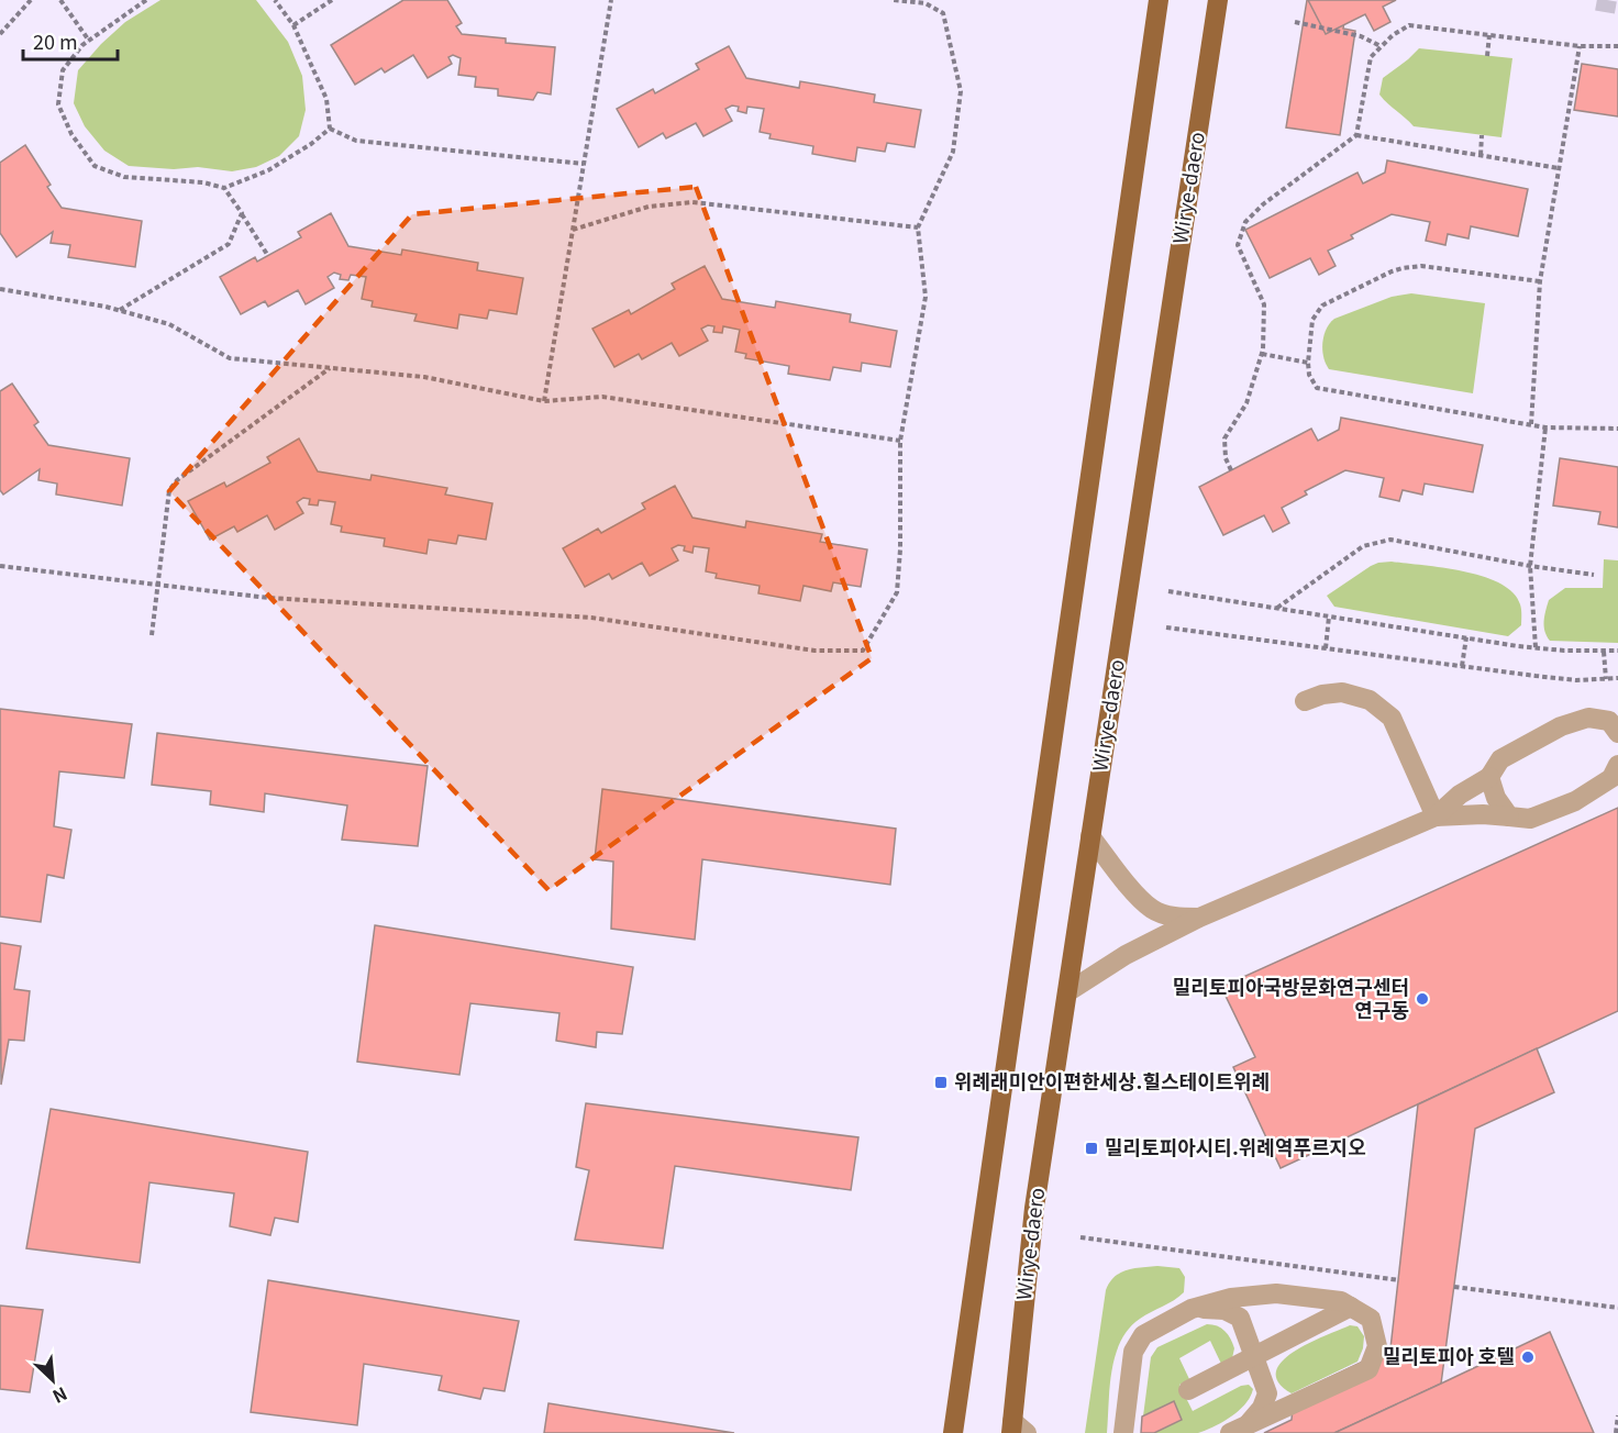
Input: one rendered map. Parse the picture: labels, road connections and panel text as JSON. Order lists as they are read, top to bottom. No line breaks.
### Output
{"streets":{"main road":["Wirye-daero"]},"places":{"other":["밀리토피아국방문화연구센터 연구동","밀리토피아 호텔"],"transit":["위례래미안이편한세상.힐스테이트위례","밀리토피아시티.위례역푸르지오"]},"scale_bar":"20 m","north":"bottom right"}
